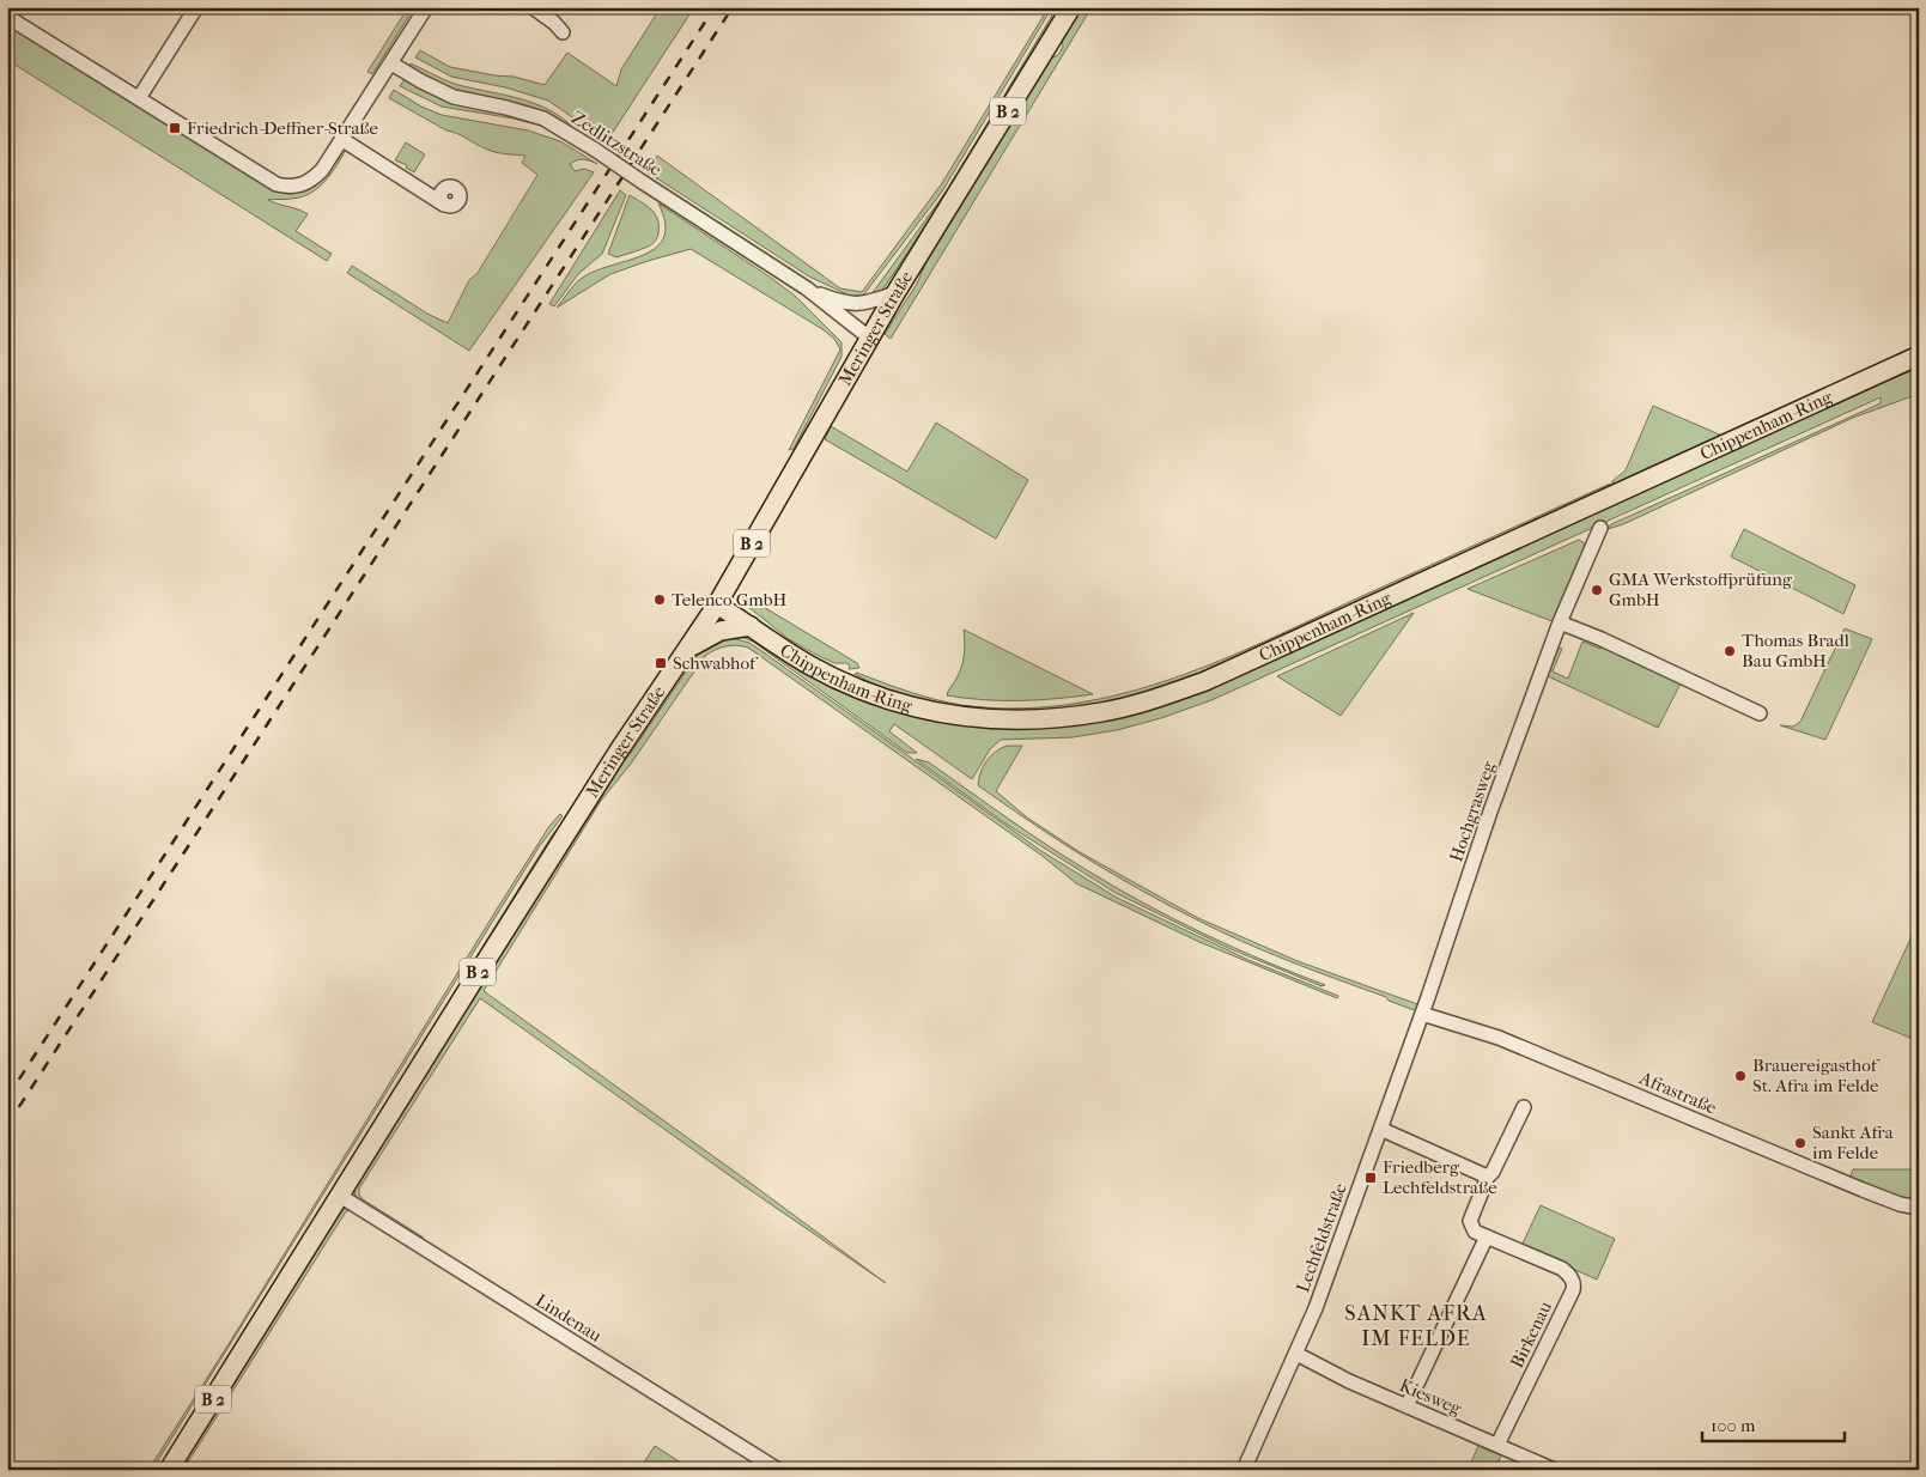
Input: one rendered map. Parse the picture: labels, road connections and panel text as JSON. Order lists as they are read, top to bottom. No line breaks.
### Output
{"streets":{"main road":["B 2","Meringer Straße","Chippenham-Ring"],"street":["Zedlitzstraße","Hochgrasweg","Afrastraße","Lechfeldstraße","Lindenau","Birkenau","Kiesweg"]},"crossings":[["B 2","Meringer Straße"],["B 2","Lindenau"],["Zedlitzstraße","Meringer Straße"],["Meringer Straße","Chippenham-Ring"],["Meringer Straße","Lindenau"],["Hochgrasweg","Afrastraße"],["Hochgrasweg","Lechfeldstraße"],["Afrastraße","Lechfeldstraße"],["Lechfeldstraße","Kiesweg"],["Birkenau","Kiesweg"]],"districts":["SANKT AFRA IM FELDE"],"places":{"transit":["Friedrich-Deffner-Straße","Schwabhof","Friedberg Lechfeldstraße"],"other":["GMA Werkstoffprüfung GmbH","Telenco GmbH","Thomas Bradl Bau GmbH","Brauereigasthof St. Afra im Felde","Sankt Afra im Felde"]},"scale_bar":"100 m"}
